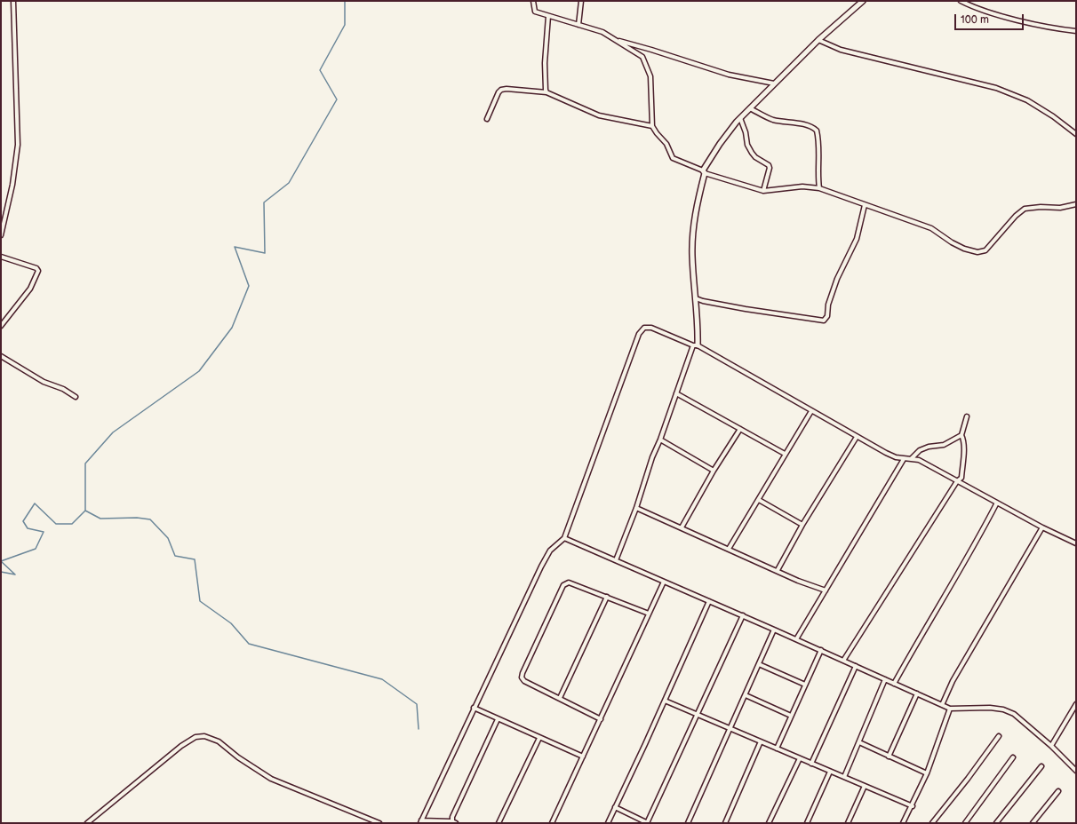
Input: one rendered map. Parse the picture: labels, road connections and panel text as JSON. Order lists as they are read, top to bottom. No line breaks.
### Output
{"scale_bar":"100 m"}
